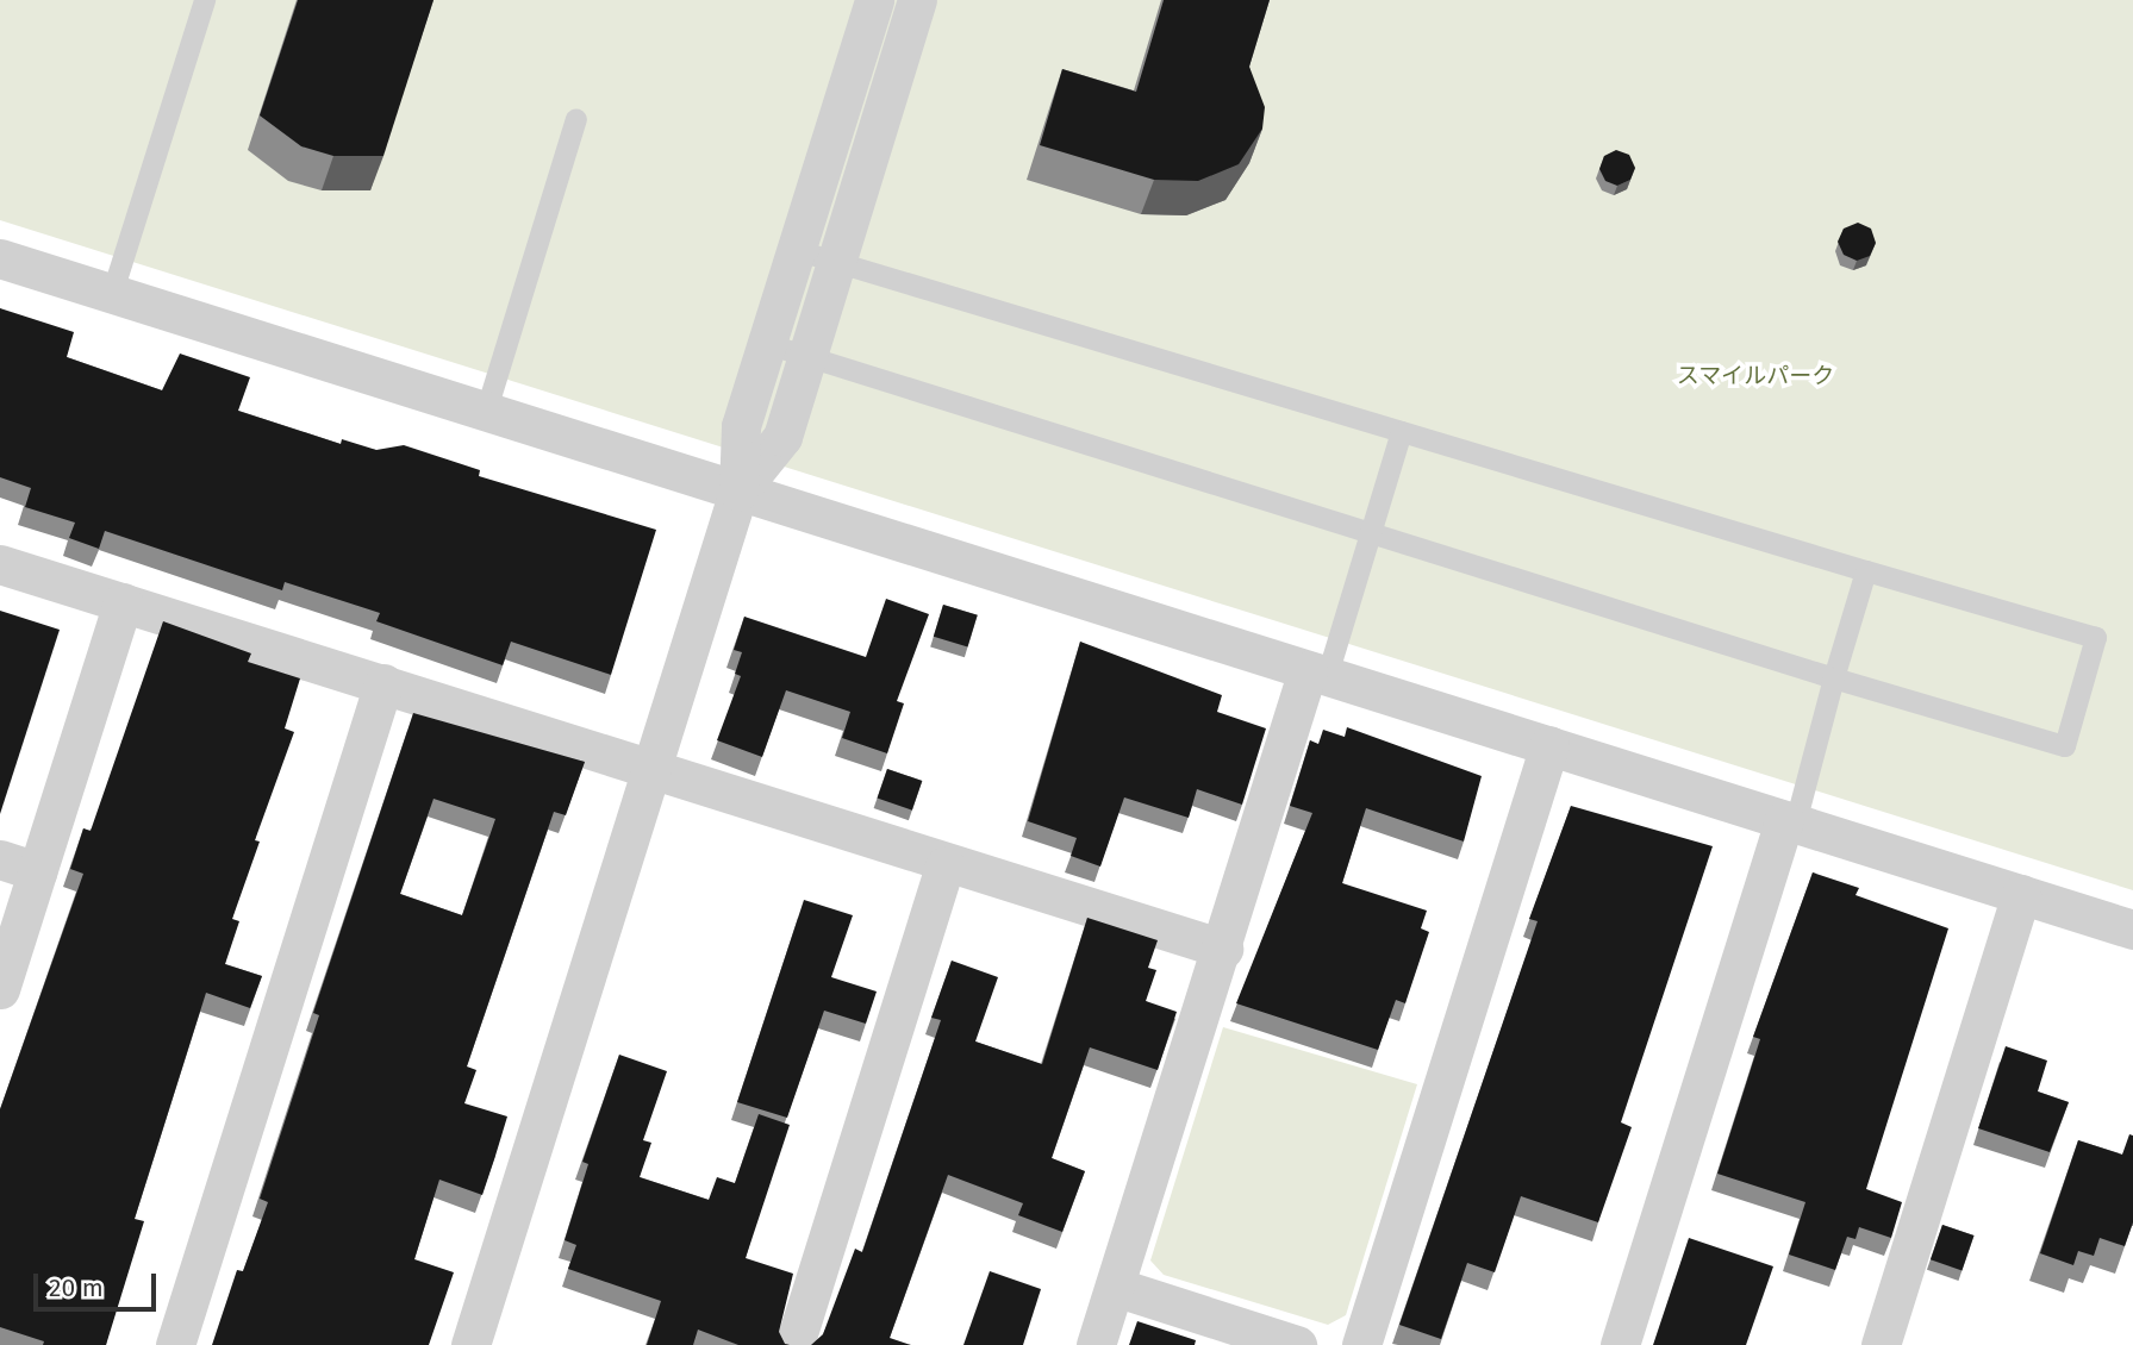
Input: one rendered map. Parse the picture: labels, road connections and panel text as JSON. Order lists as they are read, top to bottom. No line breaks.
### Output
{"parks":["スマイルパーク"],"scale_bar":"20 m"}
